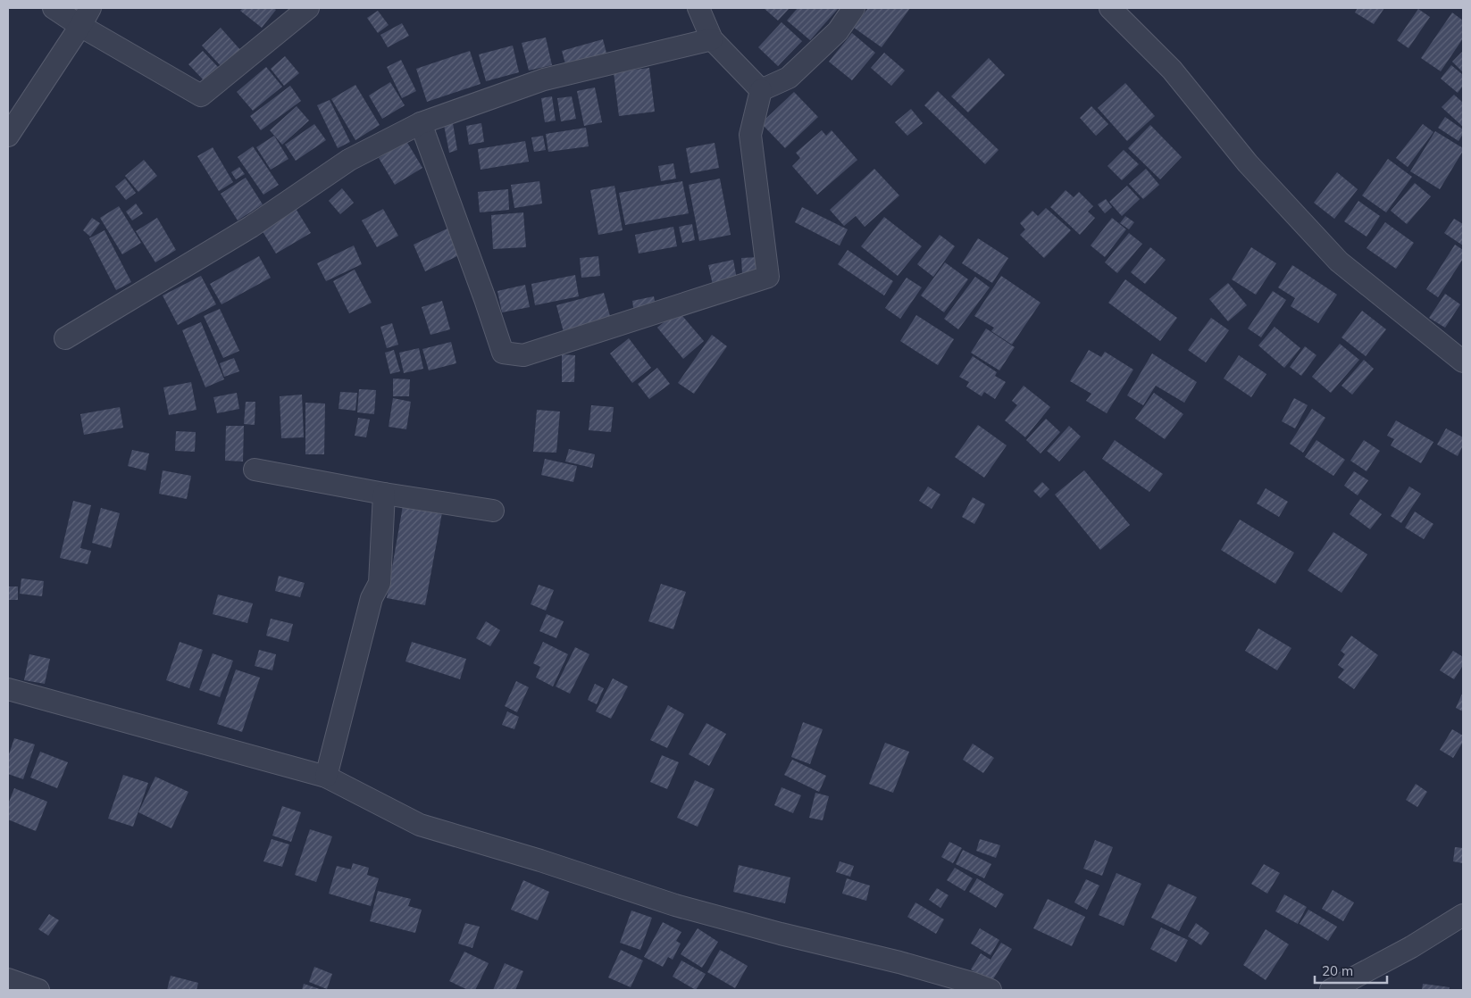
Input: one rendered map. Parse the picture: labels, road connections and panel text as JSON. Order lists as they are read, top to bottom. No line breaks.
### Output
{"scale_bar":"20 m"}
